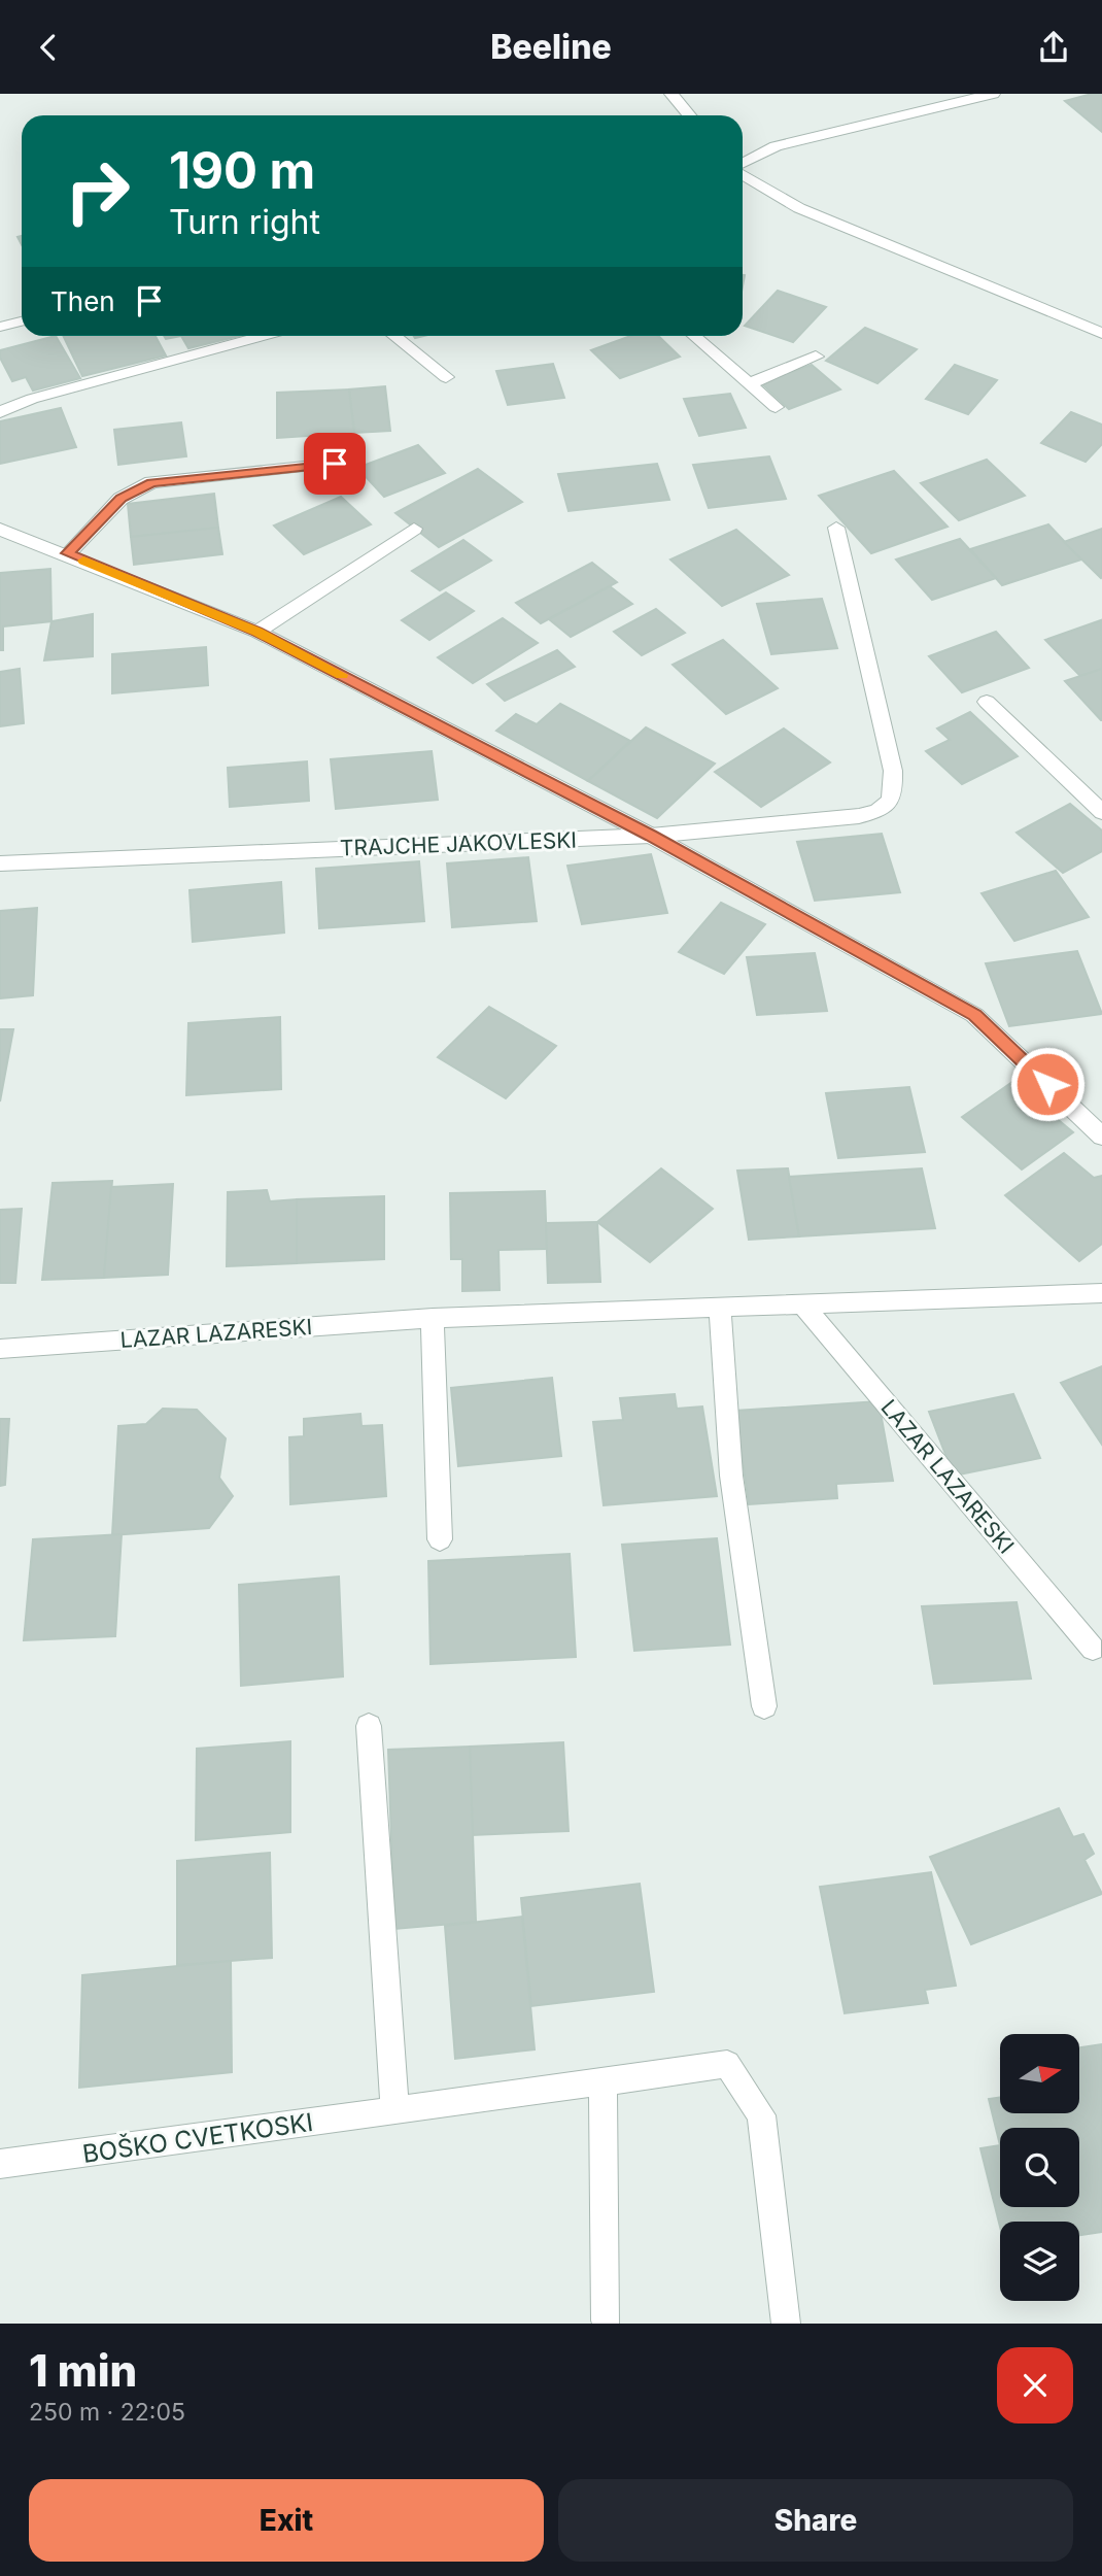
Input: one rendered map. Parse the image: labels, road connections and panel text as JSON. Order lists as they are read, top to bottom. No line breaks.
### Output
{"streets":{"street":["TRAJCHE JAKOVLESKI","LAZAR LAZARESKI","BOŠKO CVETKOSKI"]},"north":"right","page":{"header":"Beeline","turn":["190 m","Turn right"],"then":"Then","heading":["1 min","250 m · 22:05"],"buttons":["Exit","Share"]}}
